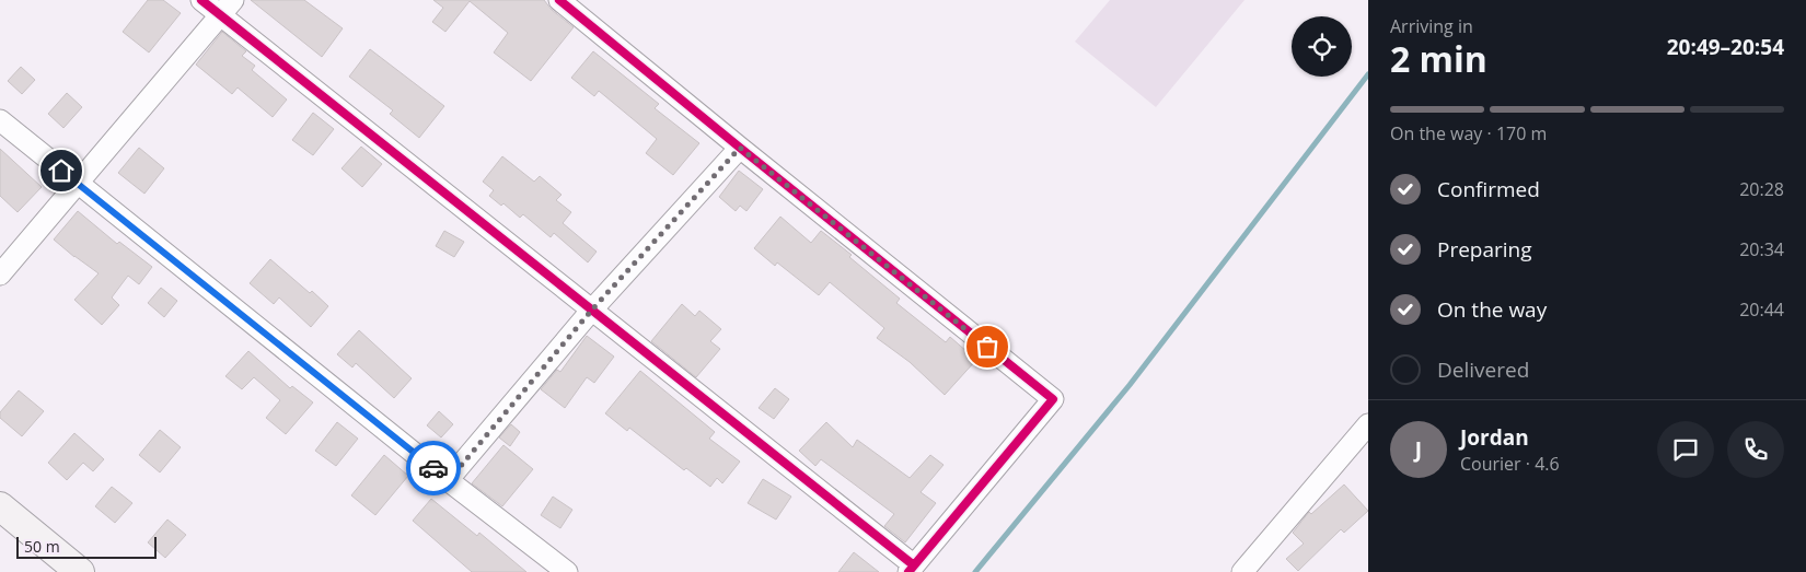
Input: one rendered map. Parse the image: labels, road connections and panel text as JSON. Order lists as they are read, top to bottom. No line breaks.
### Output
{"scale_bar":"50 m","page":{"heading":["2 min","Arriving in","20:49–20:54"],"panel":["Jordan","Courier · 4.6"],"bar":"On the way · 170 m","list":[["Confirmed","20:28"],["Preparing","20:34"],["On the way","20:44"],"Delivered"],"round":"J","scale":"50 m"}}
